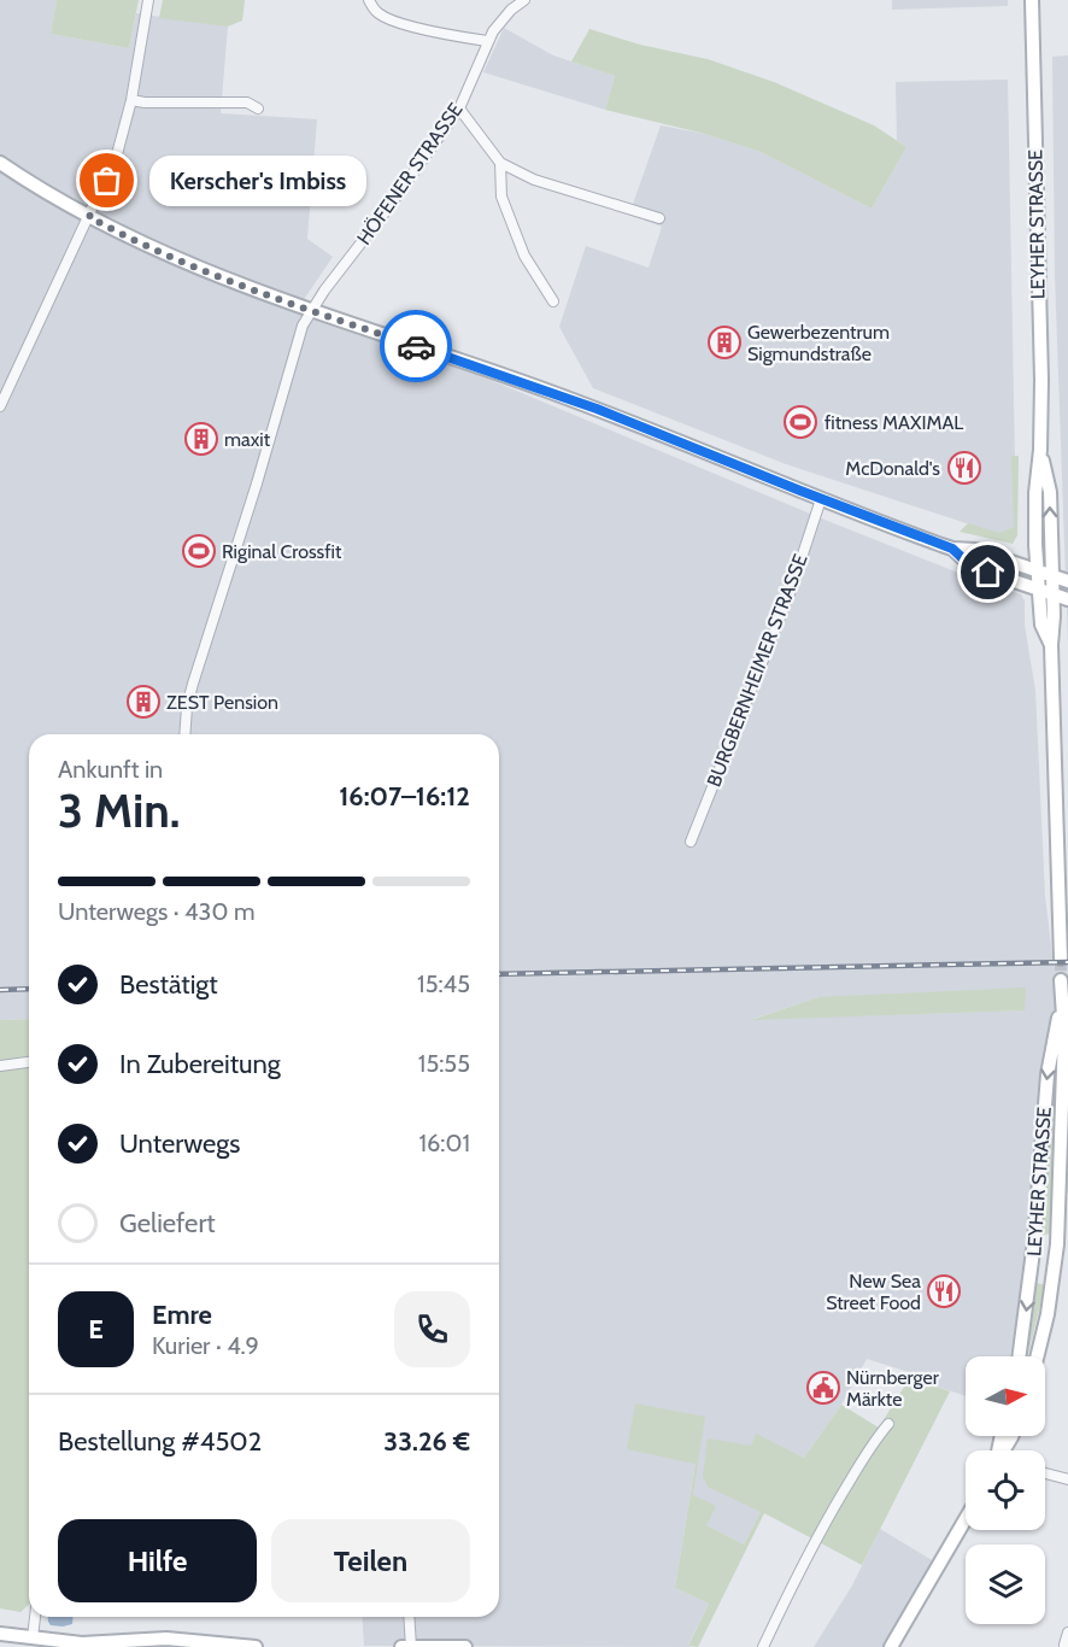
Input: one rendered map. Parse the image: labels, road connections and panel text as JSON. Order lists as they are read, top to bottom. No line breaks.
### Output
{"streets":{"main road":["LEYHER STRASSE"],"street":["HÖFENER STRASSE","BURGBERNHEIMER STRASSE"]},"places":{"other":["Kerscher's Imbiss"],"building":["Gewerbezentrum Sigmundstraße","maxit","ZEST Pension"],"sports":["fitness MAXIMAL","Riginal Crossfit"],"restaurant":["McDonald's","New Sea Street Food"],"public building":["Nürnberger Märkte"]},"north":"right","page":{"bubble":"Kerscher's Imbiss","heading":["3 Min.","Ankunft in","16:07–16:12"],"panel":["Emre","Kurier · 4.9","Bestellung #4502","33.26 €"],"bar":"Unterwegs · 430 m","list":[["Bestätigt","15:45"],["In Zubereitung","15:55"],["Unterwegs","16:01"],"Geliefert"],"round":"E","buttons":["Hilfe","Teilen"]}}
